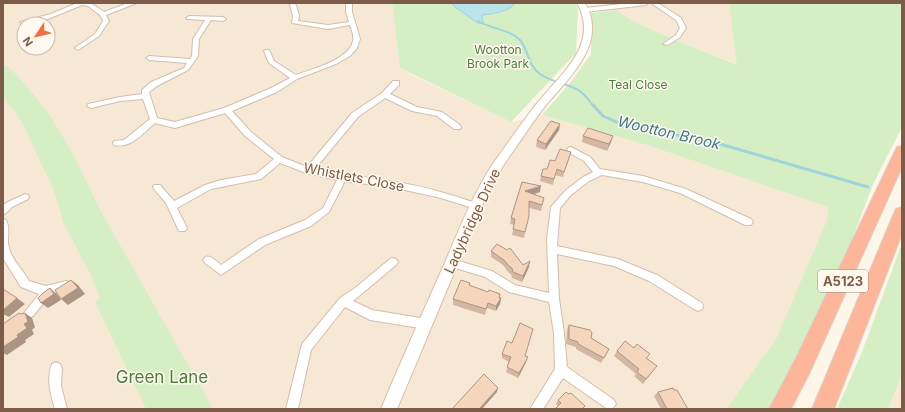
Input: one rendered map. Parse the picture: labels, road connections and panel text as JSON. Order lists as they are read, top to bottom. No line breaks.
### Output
{"streets":{"highway":["A5123"],"street":["Whistlets Close","Ladybridge Drive"]},"crossings":[["Whistlets Close","Ladybridge Drive"]],"water":["Wootton Brook"],"parks":["Wootton Brook Park","Teal Close","Green Lane"],"north":"bottom left"}
